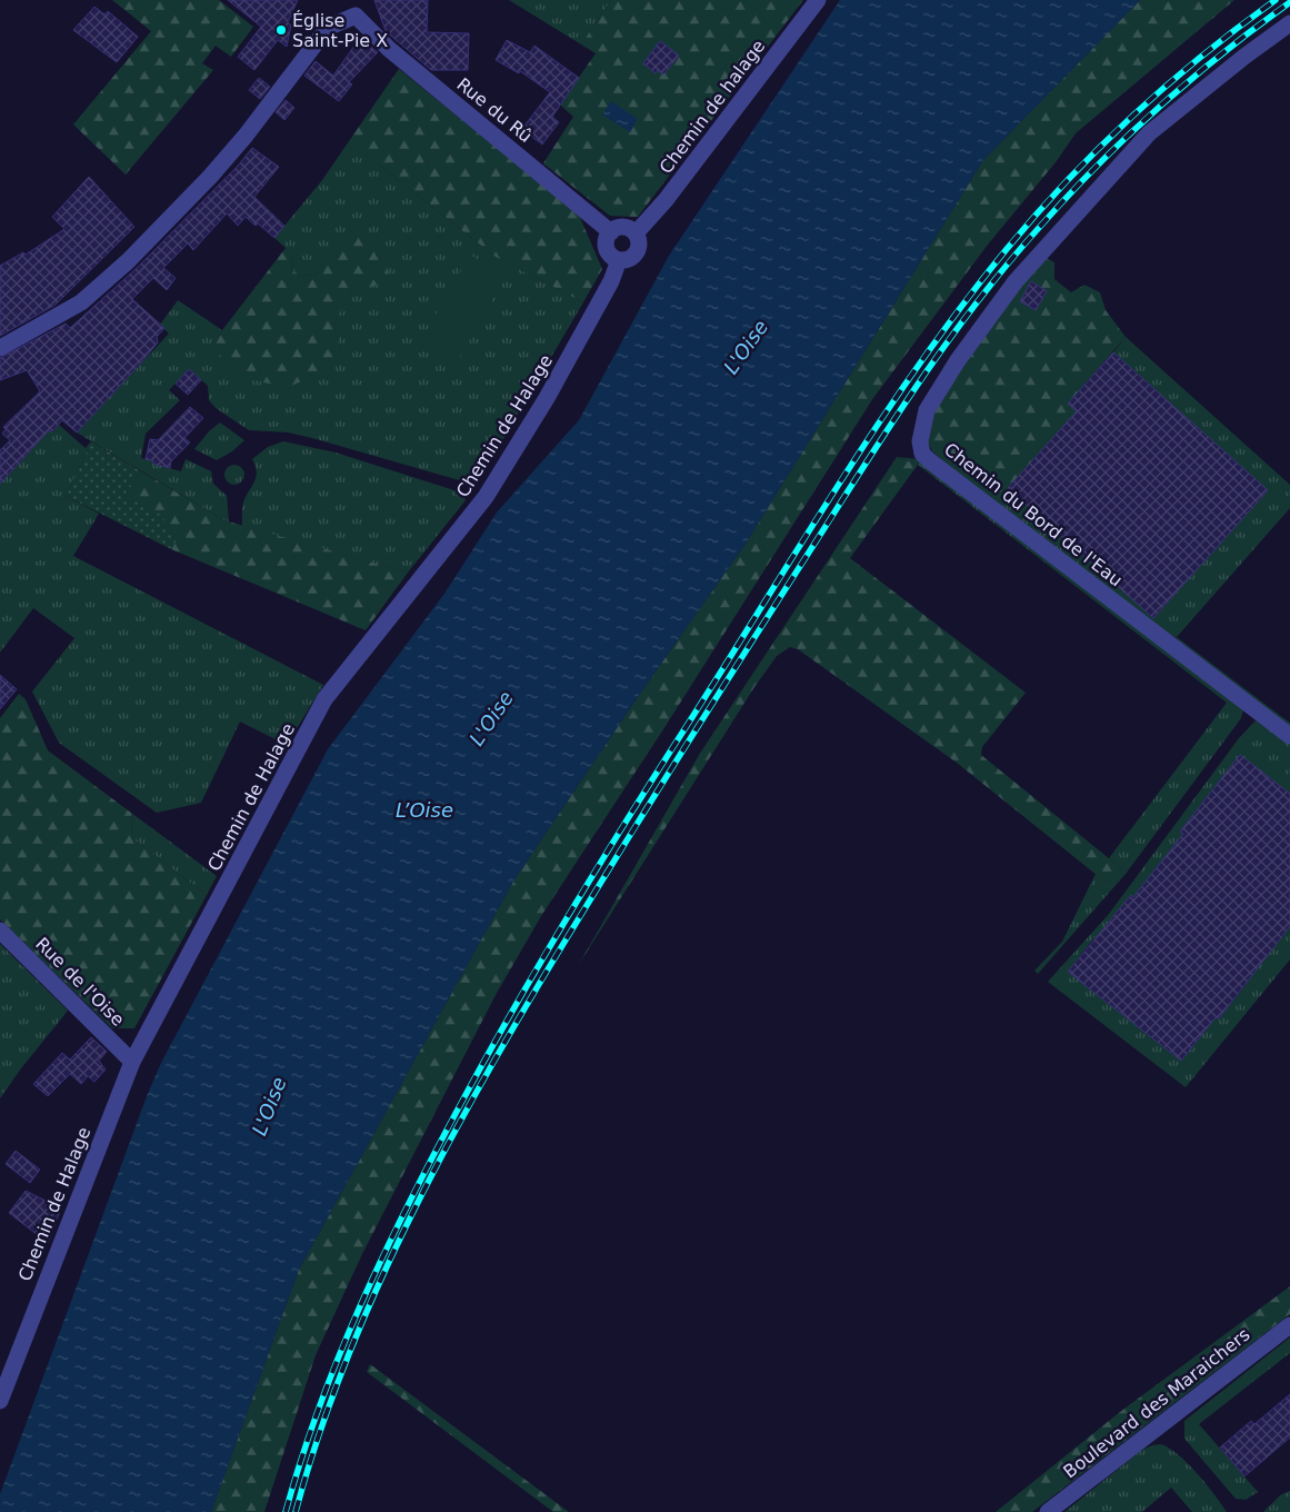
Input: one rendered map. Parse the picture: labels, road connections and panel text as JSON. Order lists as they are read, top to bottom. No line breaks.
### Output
{"streets":{"street":["Chemin de halage","Rue du Rû","Chemin de Halage","Chemin du Bord de l'Eau","Rue de l'Oise","Boulevard des Maraichers"]},"crossings":[["Chemin de halage","Rue du Rû"],["Chemin de halage","Chemin de Halage"],["Rue du Rû","Chemin de Halage"],["Chemin de Halage","Rue de l'Oise"]],"water":["L'Oise","L’Oise"],"places":["Église Saint-Pie X"]}
